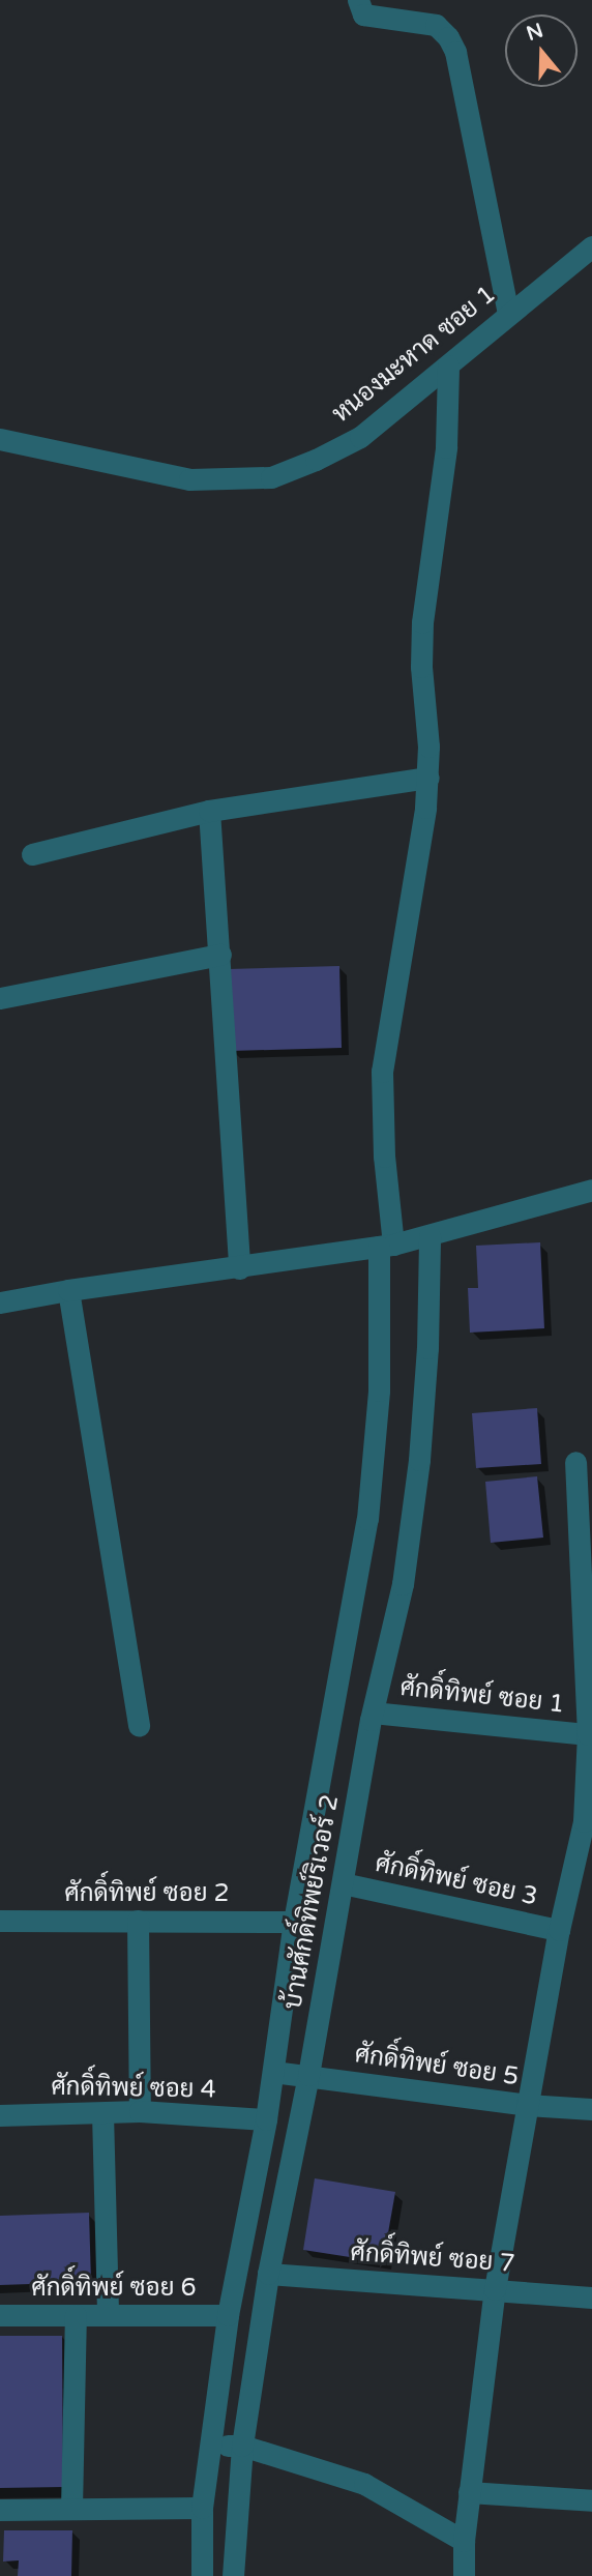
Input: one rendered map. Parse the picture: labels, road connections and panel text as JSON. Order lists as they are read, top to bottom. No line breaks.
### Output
{"streets":{"street":["หนองมะหาด ซอย 1","ศักดิ์ทิพย์ ซอย 1","ศักดิ์ทิพย์ ซอย 3","ศักดิ์ทิพย์ ซอย 2","บ้านศักดิ์ทิพย์ริเวอร์ 2","ศักดิ์ทิพย์ ซอย 5","ศักดิ์ทิพย์ ซอย 4","ศักดิ์ทิพย์ ซอย 7","ศักดิ์ทิพย์ ซอย 6"]},"crossings":[["หนองมะหาด ซอย 1","บ้านศักดิ์ทิพย์ริเวอร์ 2"],["ศักดิ์ทิพย์ ซอย 1","บ้านศักดิ์ทิพย์ริเวอร์ 2"],["ศักดิ์ทิพย์ ซอย 3","บ้านศักดิ์ทิพย์ริเวอร์ 2"],["ศักดิ์ทิพย์ ซอย 2","บ้านศักดิ์ทิพย์ริเวอร์ 2"],["บ้านศักดิ์ทิพย์ริเวอร์ 2","ศักดิ์ทิพย์ ซอย 5"],["บ้านศักดิ์ทิพย์ริเวอร์ 2","ศักดิ์ทิพย์ ซอย 4"],["บ้านศักดิ์ทิพย์ริเวอร์ 2","ศักดิ์ทิพย์ ซอย 7"],["บ้านศักดิ์ทิพย์ริเวอร์ 2","ศักดิ์ทิพย์ ซอย 6"]],"north":"top"}
